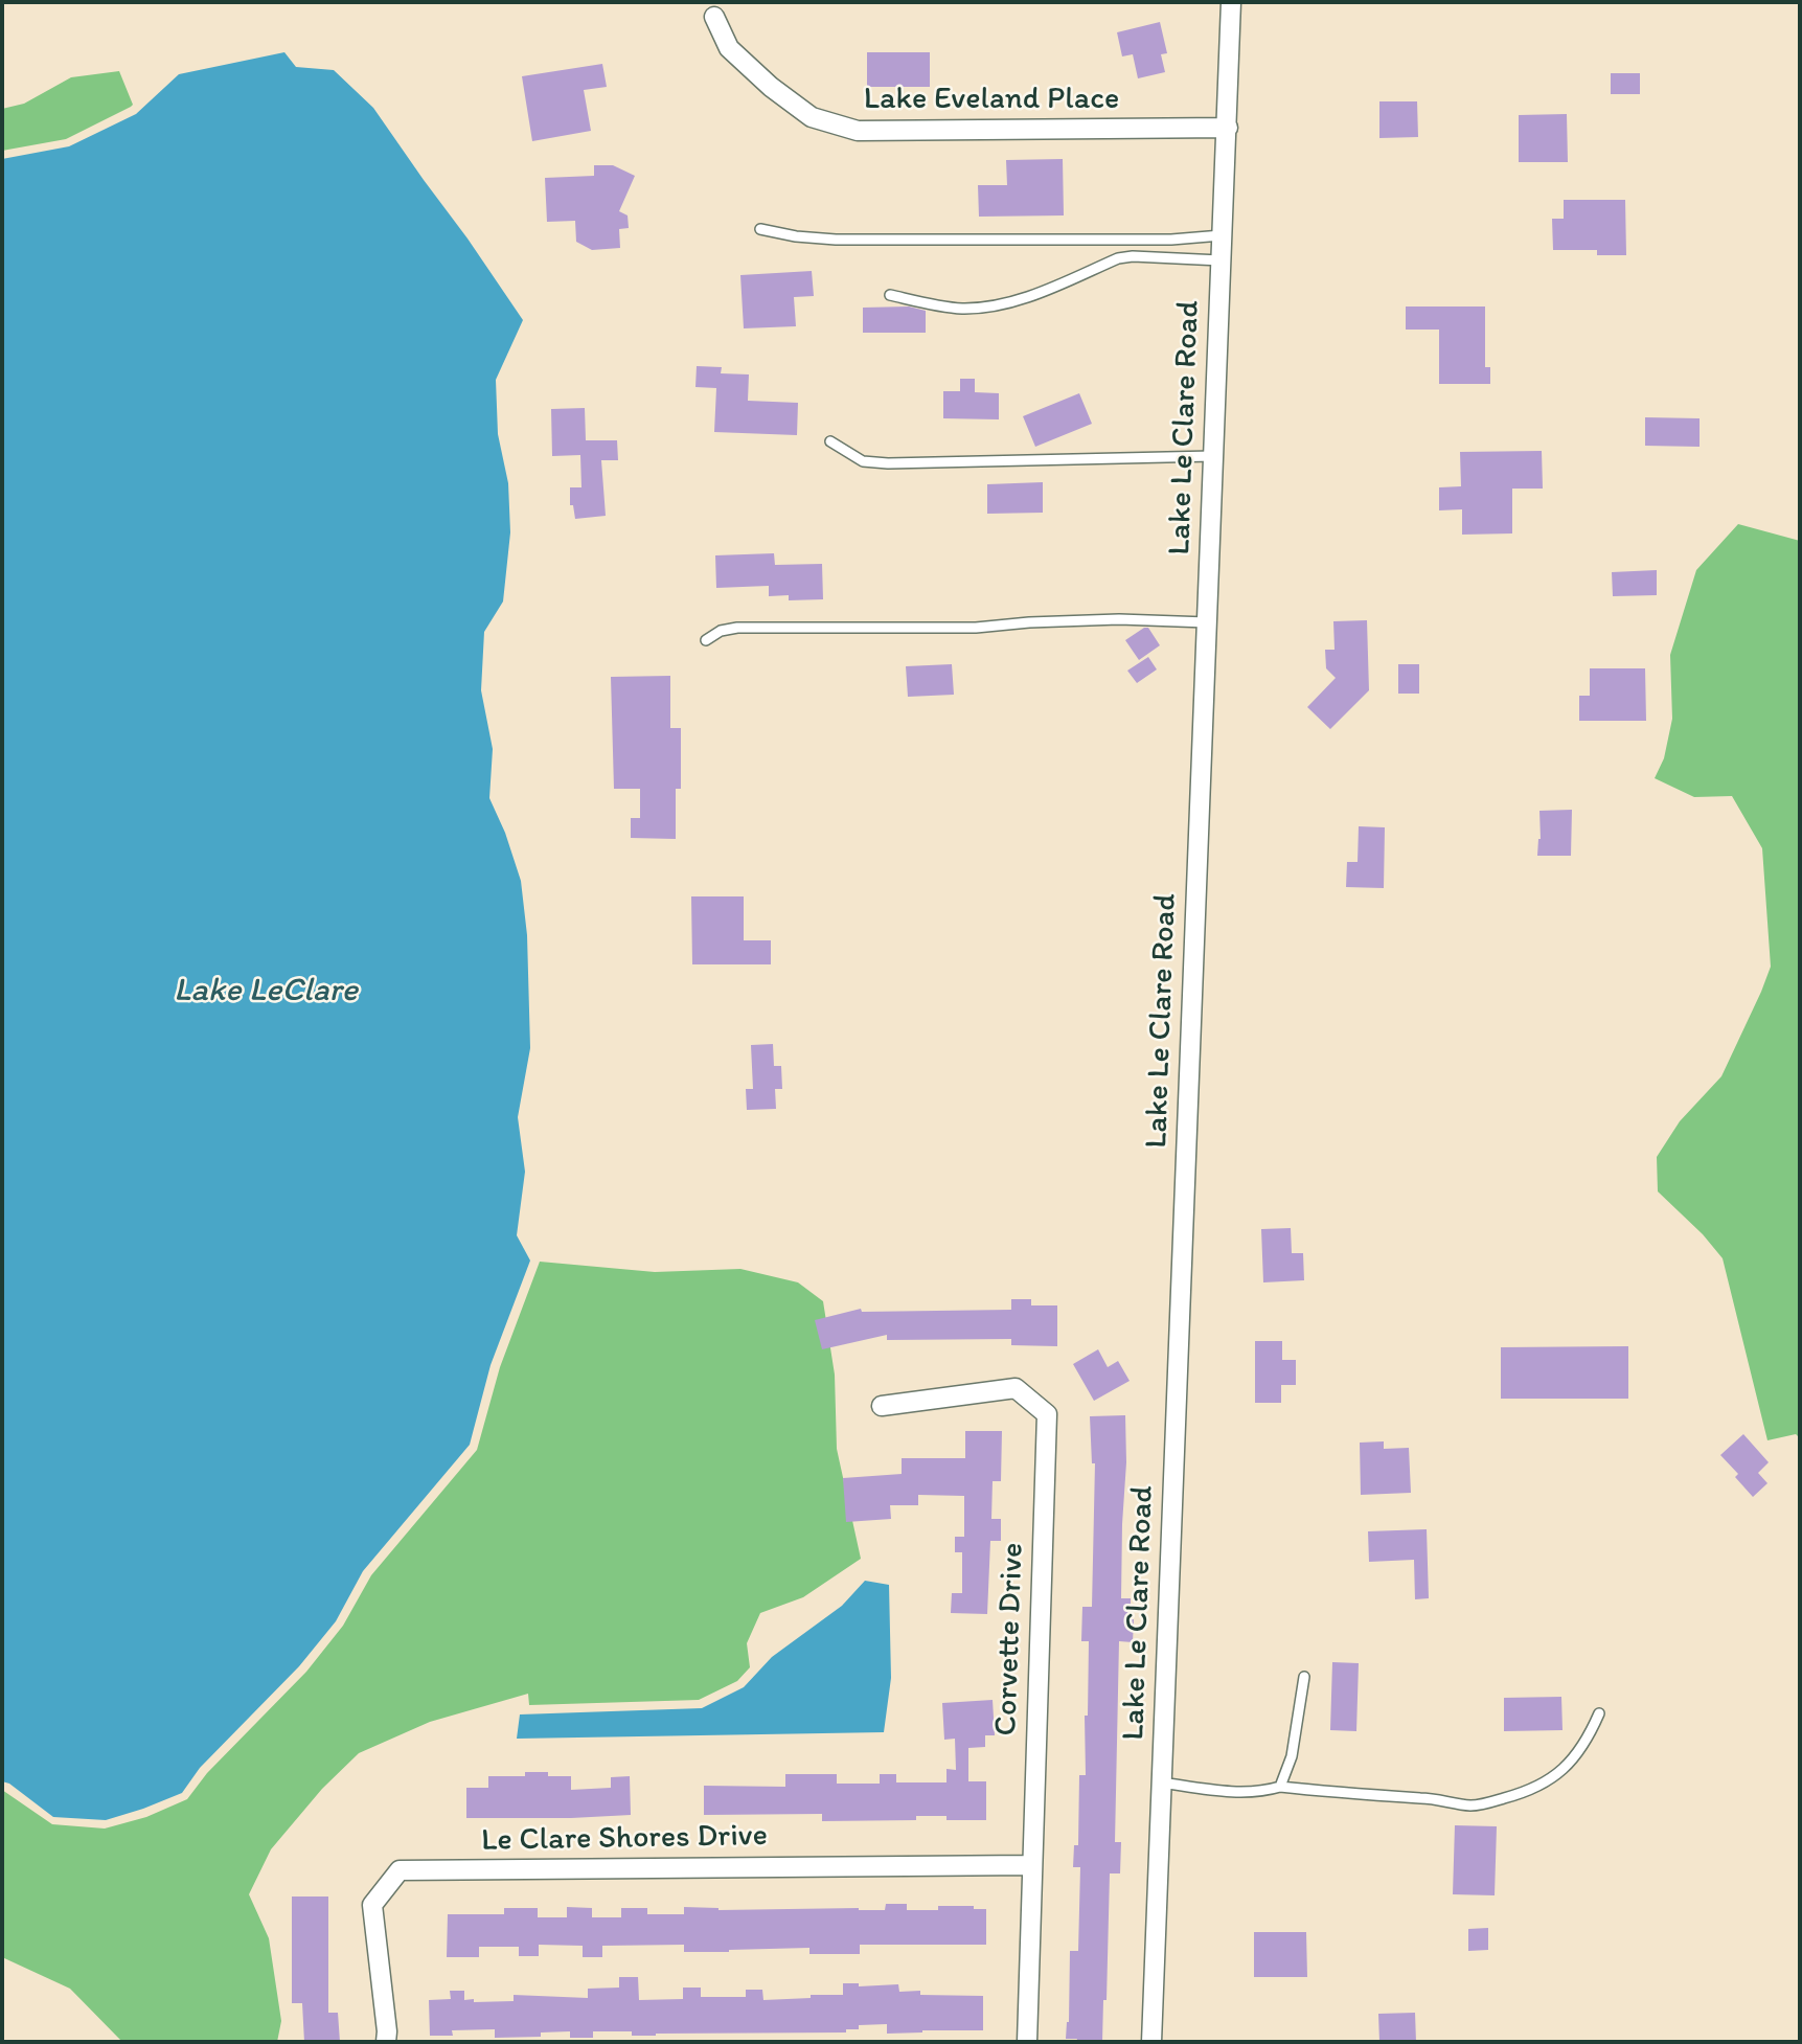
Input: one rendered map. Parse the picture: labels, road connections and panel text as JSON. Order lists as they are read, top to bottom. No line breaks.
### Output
{"streets":{"street":["Lake Eveland Place","Lake Le Clare Road","Corvette Drive","Le Clare Shores Drive"]},"crossings":[["Lake Eveland Place","Lake Le Clare Road"],["Corvette Drive","Le Clare Shores Drive"]],"water":["Lake LeClare"]}
